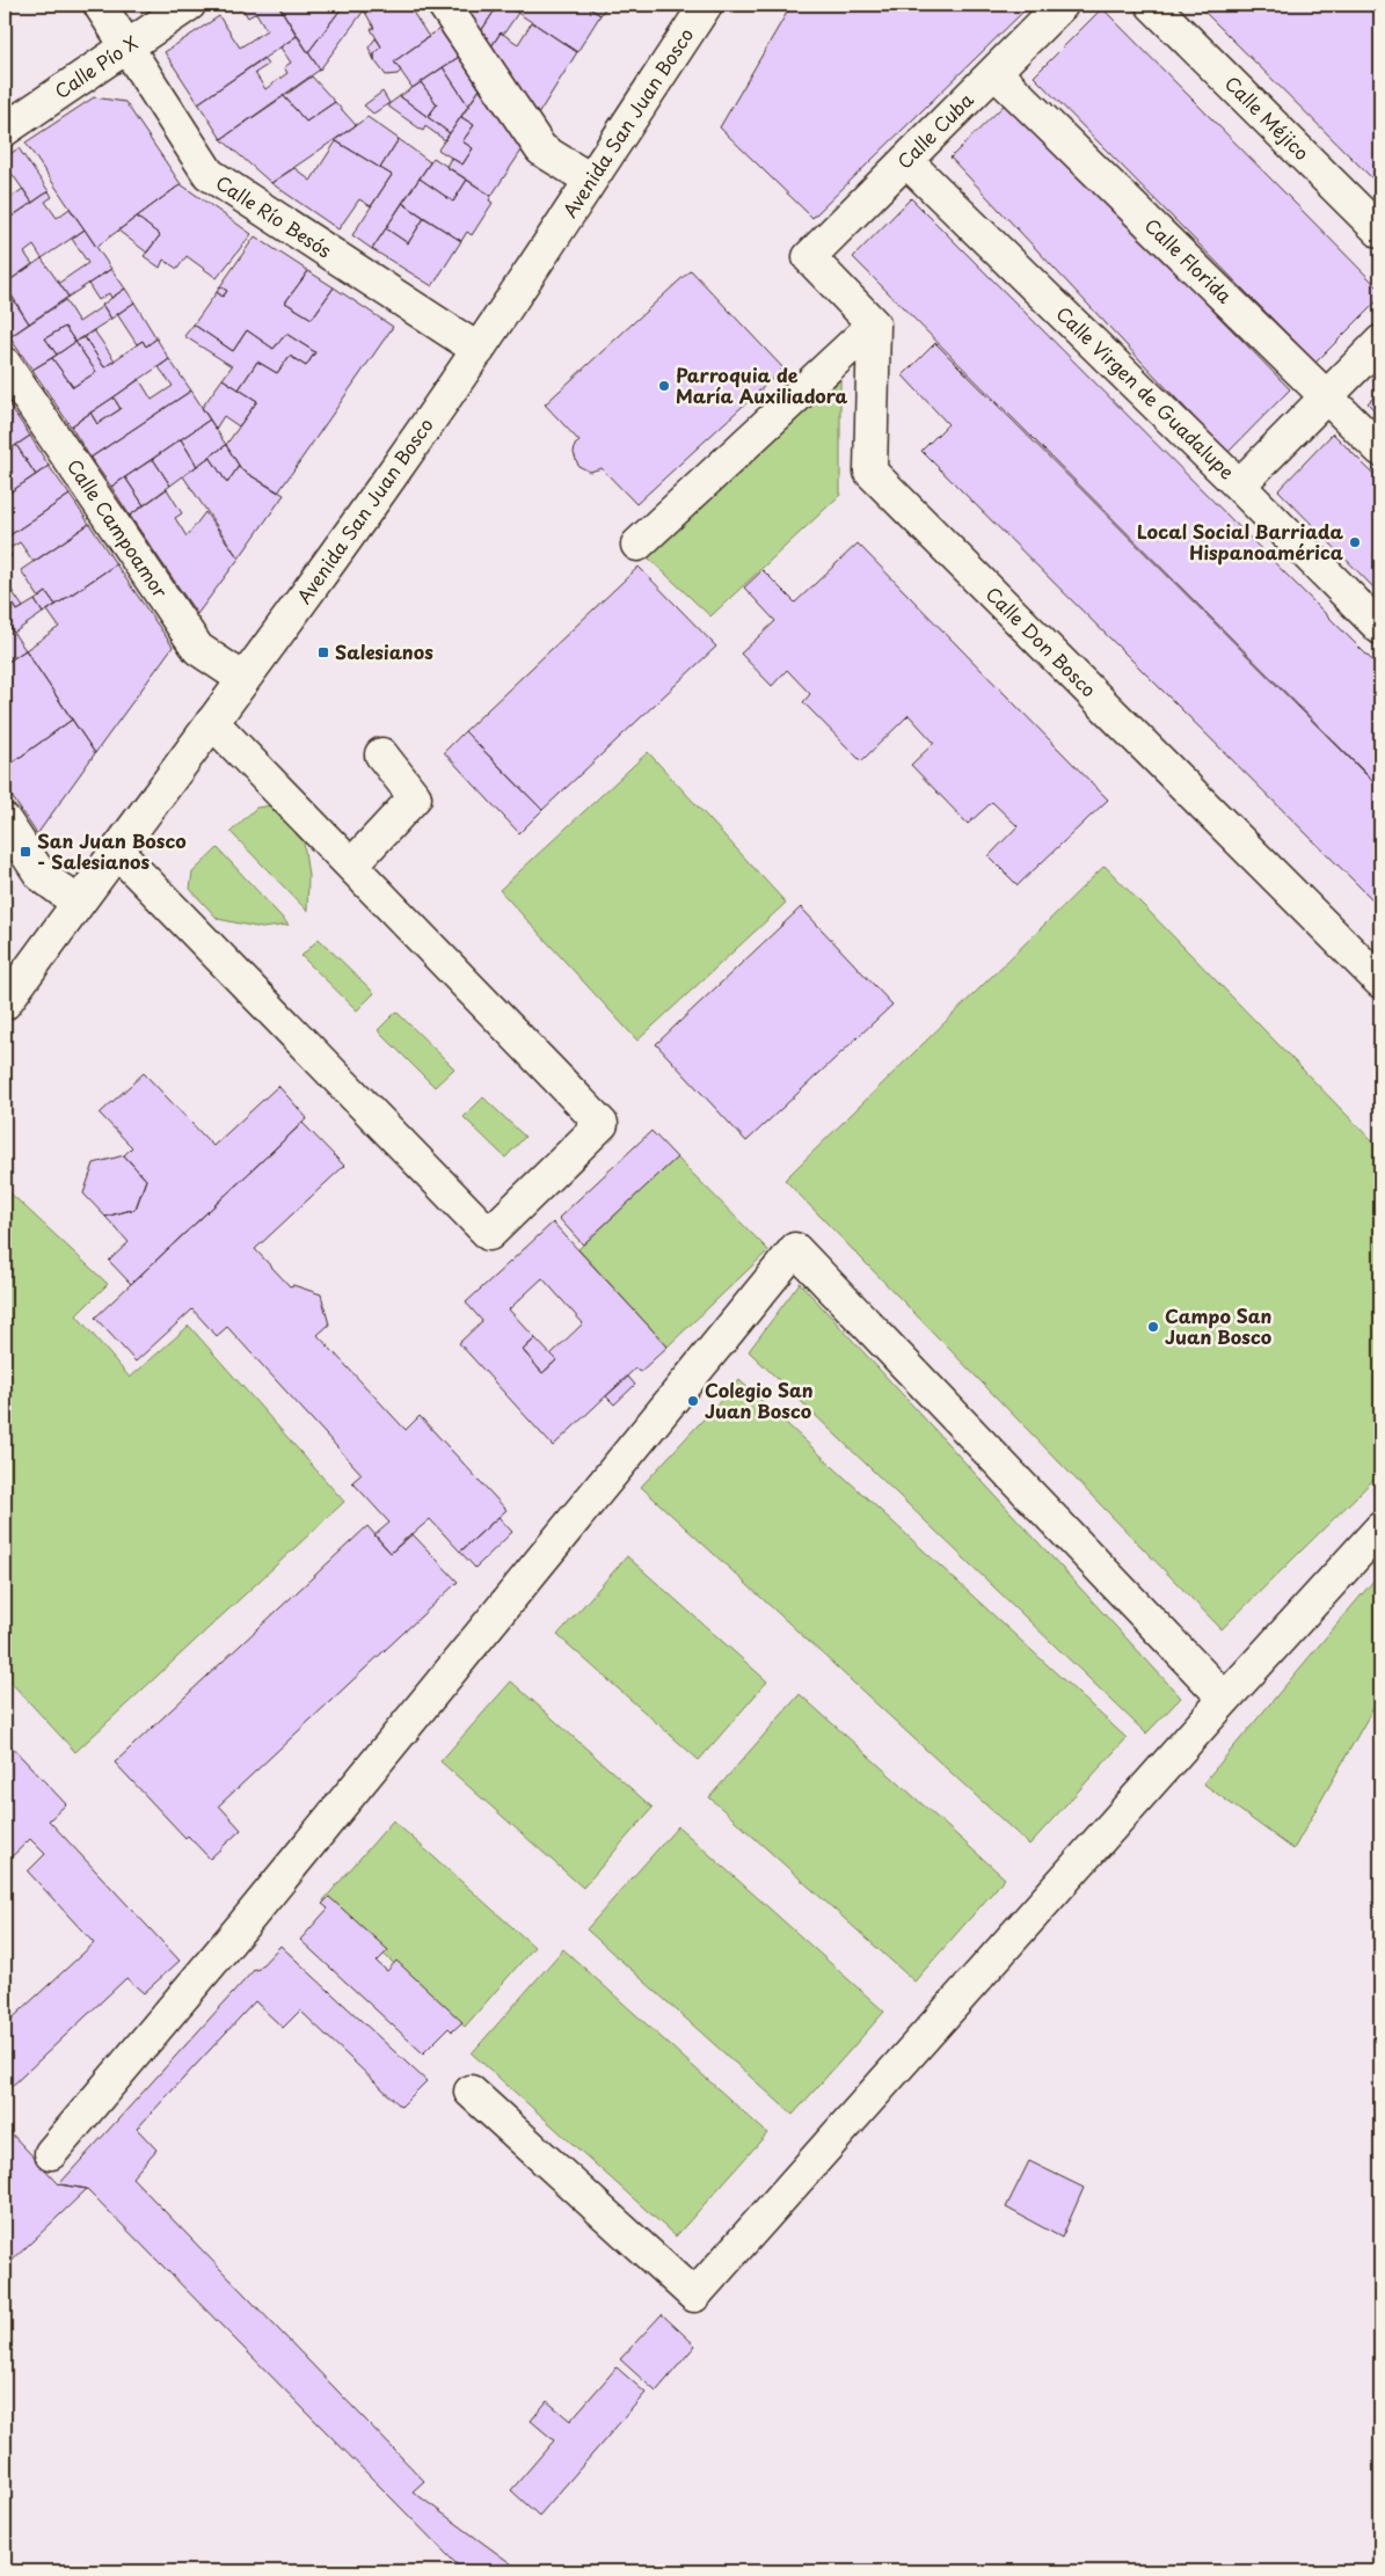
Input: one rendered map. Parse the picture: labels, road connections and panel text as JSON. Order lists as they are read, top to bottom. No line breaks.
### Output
{"streets":{"street":["Calle Pío X","Calle Méjico","Avenida San Juan Bosco","Calle Cuba","Calle Río Besós","Calle Florida","Calle Virgen de Guadalupe","Calle Campoamor","Calle Don Bosco"]},"crossings":[["Calle Pío X","Calle Río Besós"],["Avenida San Juan Bosco","Calle Río Besós"],["Avenida San Juan Bosco","Calle Campoamor"],["Calle Cuba","Calle Florida"],["Calle Cuba","Calle Virgen de Guadalupe"],["Calle Cuba","Calle Don Bosco"]],"places":{"other":["Parroquia de María Auxiliadora","Local Social Barriada Hispanoamérica","Campo San Juan Bosco","Colegio San Juan Bosco"],"transit":["Salesianos","San Juan Bosco - Salesianos"]}}
